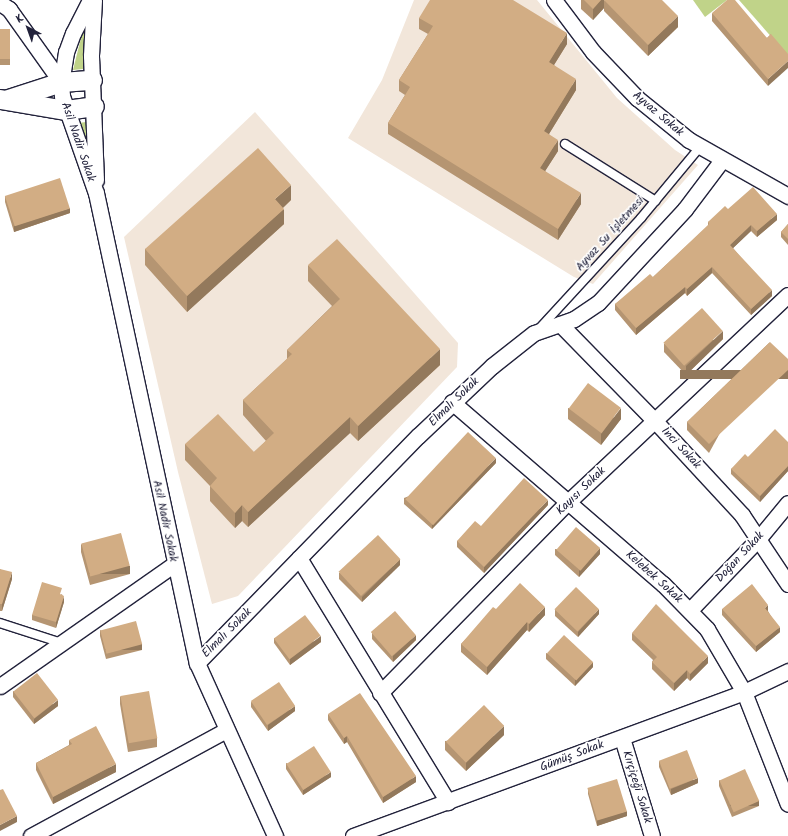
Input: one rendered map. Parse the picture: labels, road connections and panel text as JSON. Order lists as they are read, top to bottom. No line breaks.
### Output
{"streets":{"street":["Ayvaz Sokak","Asil Nadir Sokak","Elmalı Sokak","İnci Sokak","Kayısı Sokak","Doğan Sokak","Kelebek Sokak","Gümüş Sokak","Kırçiçeği Sokak"],"lane":["Ayvaz Su İşletmesi"]},"crossings":[["Ayvaz Sokak","Ayvaz Su İşletmesi"],["Ayvaz Sokak","Elmalı Sokak"],["Asil Nadir Sokak","Elmalı Sokak"],["Ayvaz Su İşletmesi","Elmalı Sokak"],["Elmalı Sokak","İnci Sokak"],["Elmalı Sokak","Kelebek Sokak"],["İnci Sokak","Kayısı Sokak"],["İnci Sokak","Doğan Sokak"],["Kayısı Sokak","Kelebek Sokak"],["Doğan Sokak","Kelebek Sokak"],["Kelebek Sokak","Gümüş Sokak"],["Gümüş Sokak","Kırçiçeği Sokak"]],"north":"top left"}
